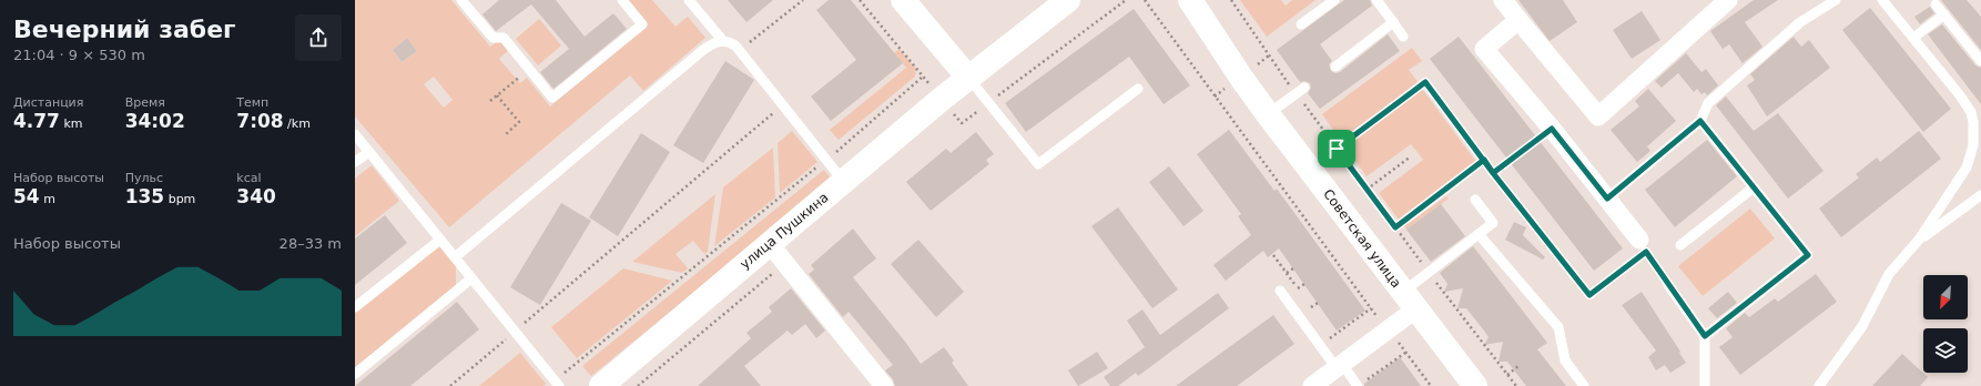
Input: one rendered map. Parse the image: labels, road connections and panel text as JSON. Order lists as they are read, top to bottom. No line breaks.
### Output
{"streets":{"main road":["улица Пушкина","Советская улица"]},"north":"bottom left","page":{"heading":["Вечерний забег","21:04 · 9 × 530 m"],"stats":[["Дистанция","4.77 km"],["Время","34:02"],["Темп","7:08 /km"],["Набор высоты","54 m"],["Пульс","135 bpm"],["kcal","340"]],"chart":["Набор высоты","28–33 m"]}}
